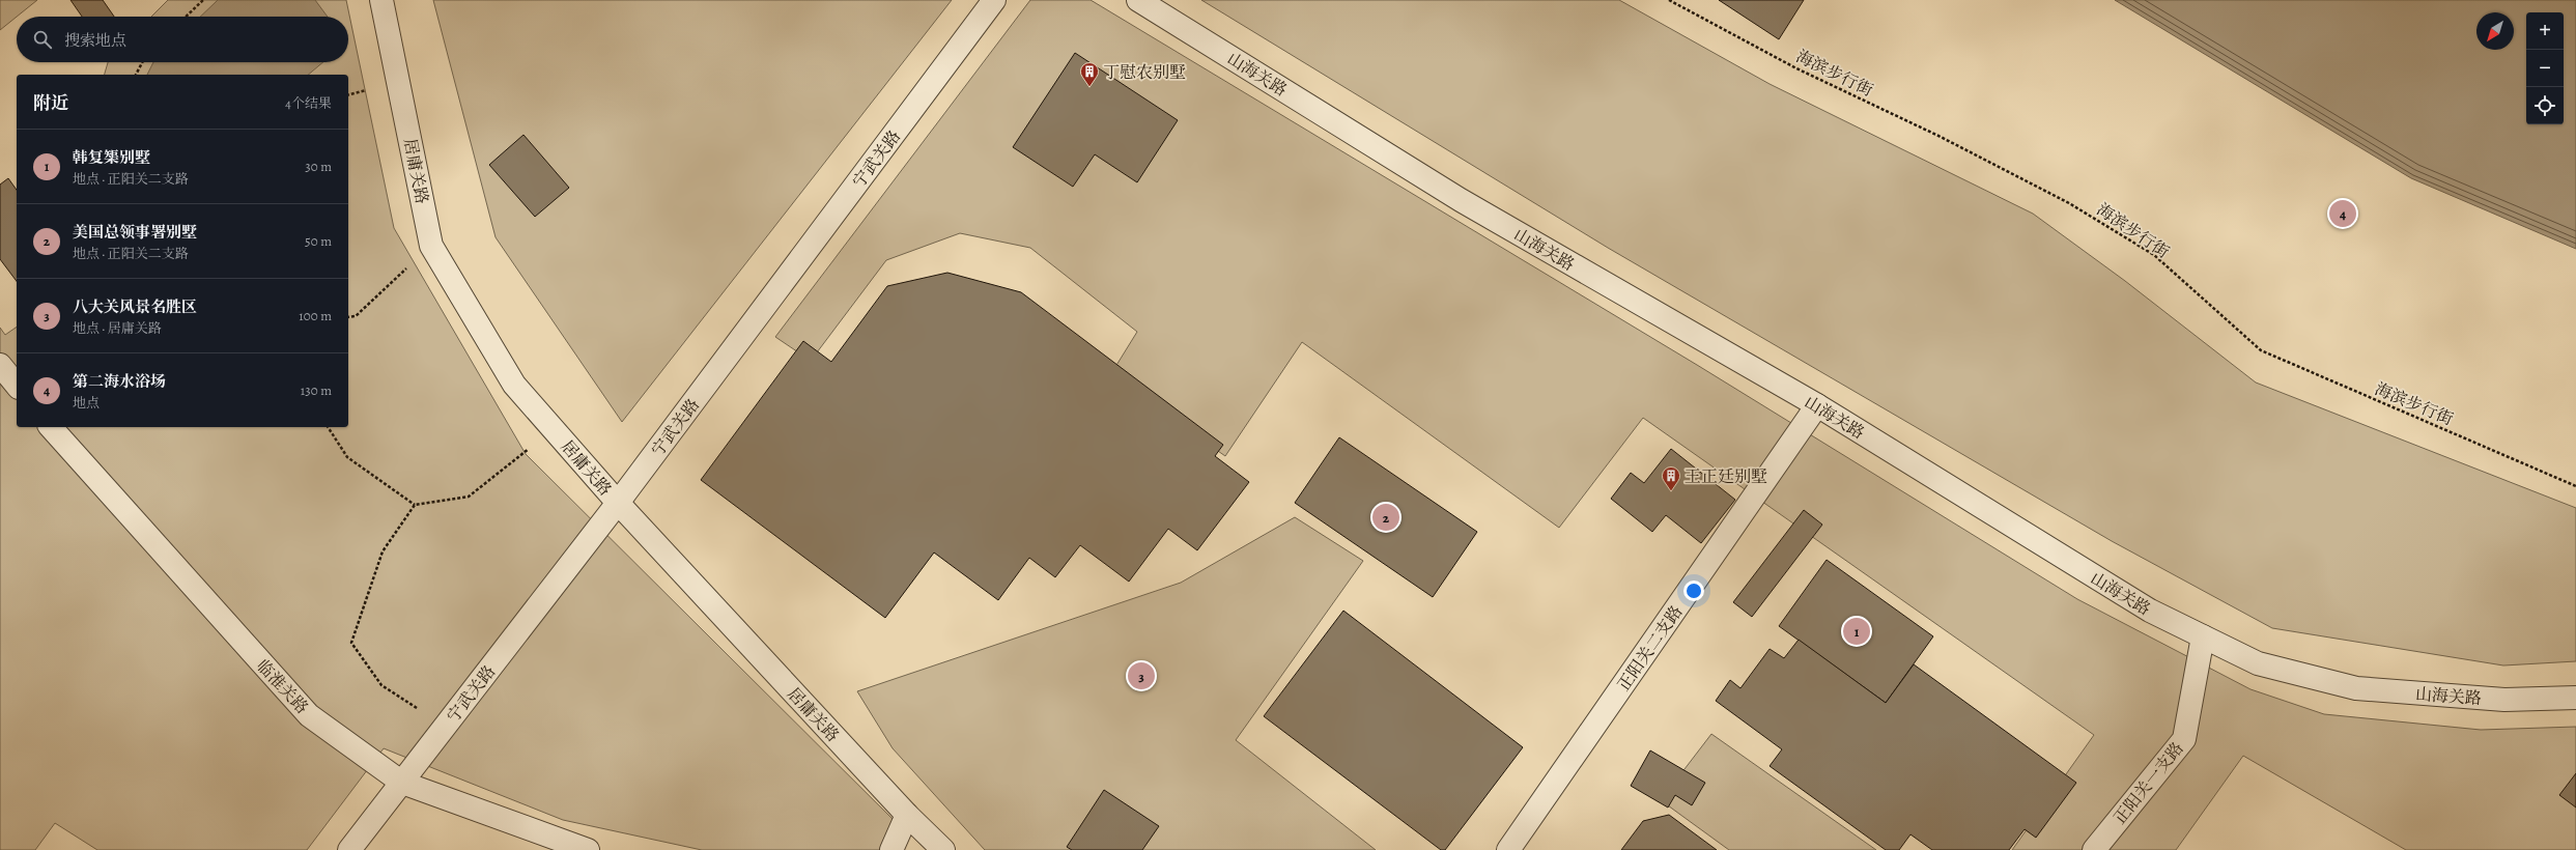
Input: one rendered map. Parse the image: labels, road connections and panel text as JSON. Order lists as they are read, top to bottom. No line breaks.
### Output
{"streets":{"street":["山海关路","宁武关路","居庸关路","正阳关二支路","临淮关路","正阳关一支路"],"path":["海滨步行街"]},"crossings":[["山海关路","正阳关二支路"],["山海关路","正阳关一支路"],["宁武关路","居庸关路"],["宁武关路","临淮关路"]],"places":{"building":["丁慰农别墅","王正廷别墅"]},"north":"bottom left","page":{"map_buttons":["+","−"],"search":"搜索地点","heading":["附近","4个结果"],"list":[{"mark":"1","name":"韩复榘别墅","note":"地点 · 正阳关二支路","value":"30 m"},{"mark":"2","name":"美国总领事署别墅","note":"地点 · 正阳关二支路","value":"50 m"},{"mark":"3","name":"八大关风景名胜区","note":"地点 · 居庸关路","value":"100 m"},{"mark":"4","name":"第二海水浴场","note":"地点","value":"130 m"}],"pins":["4","2","1","3"]}}
